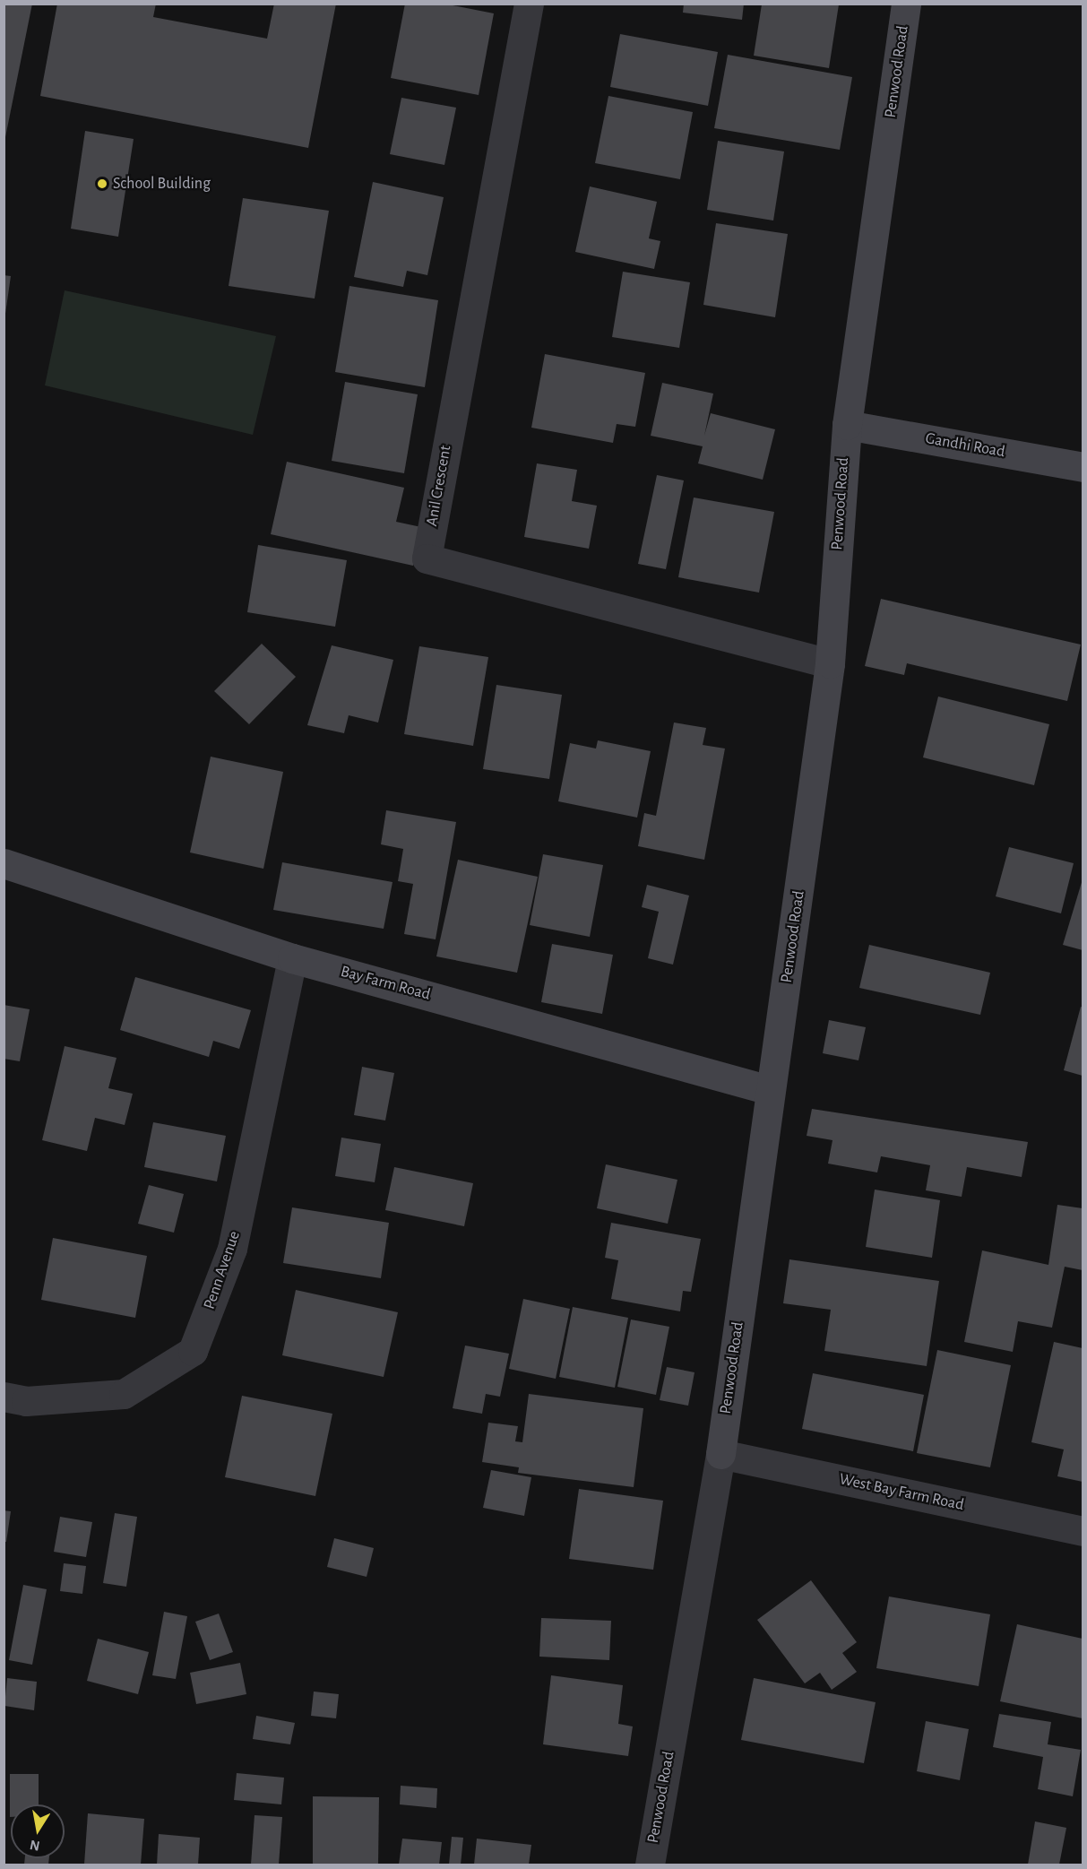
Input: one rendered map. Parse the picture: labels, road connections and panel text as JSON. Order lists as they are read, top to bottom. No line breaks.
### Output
{"streets":{"street":["Penwood Road","Gandhi Road","Anil Crescent","Bay Farm Road","Penn Avenue","West Bay Farm Road"]},"crossings":[["Penwood Road","Gandhi Road"],["Penwood Road","Anil Crescent"],["Penwood Road","Bay Farm Road"],["Penwood Road","West Bay Farm Road"],["Bay Farm Road","Penn Avenue"]],"places":["School Building"],"north":"bottom"}
